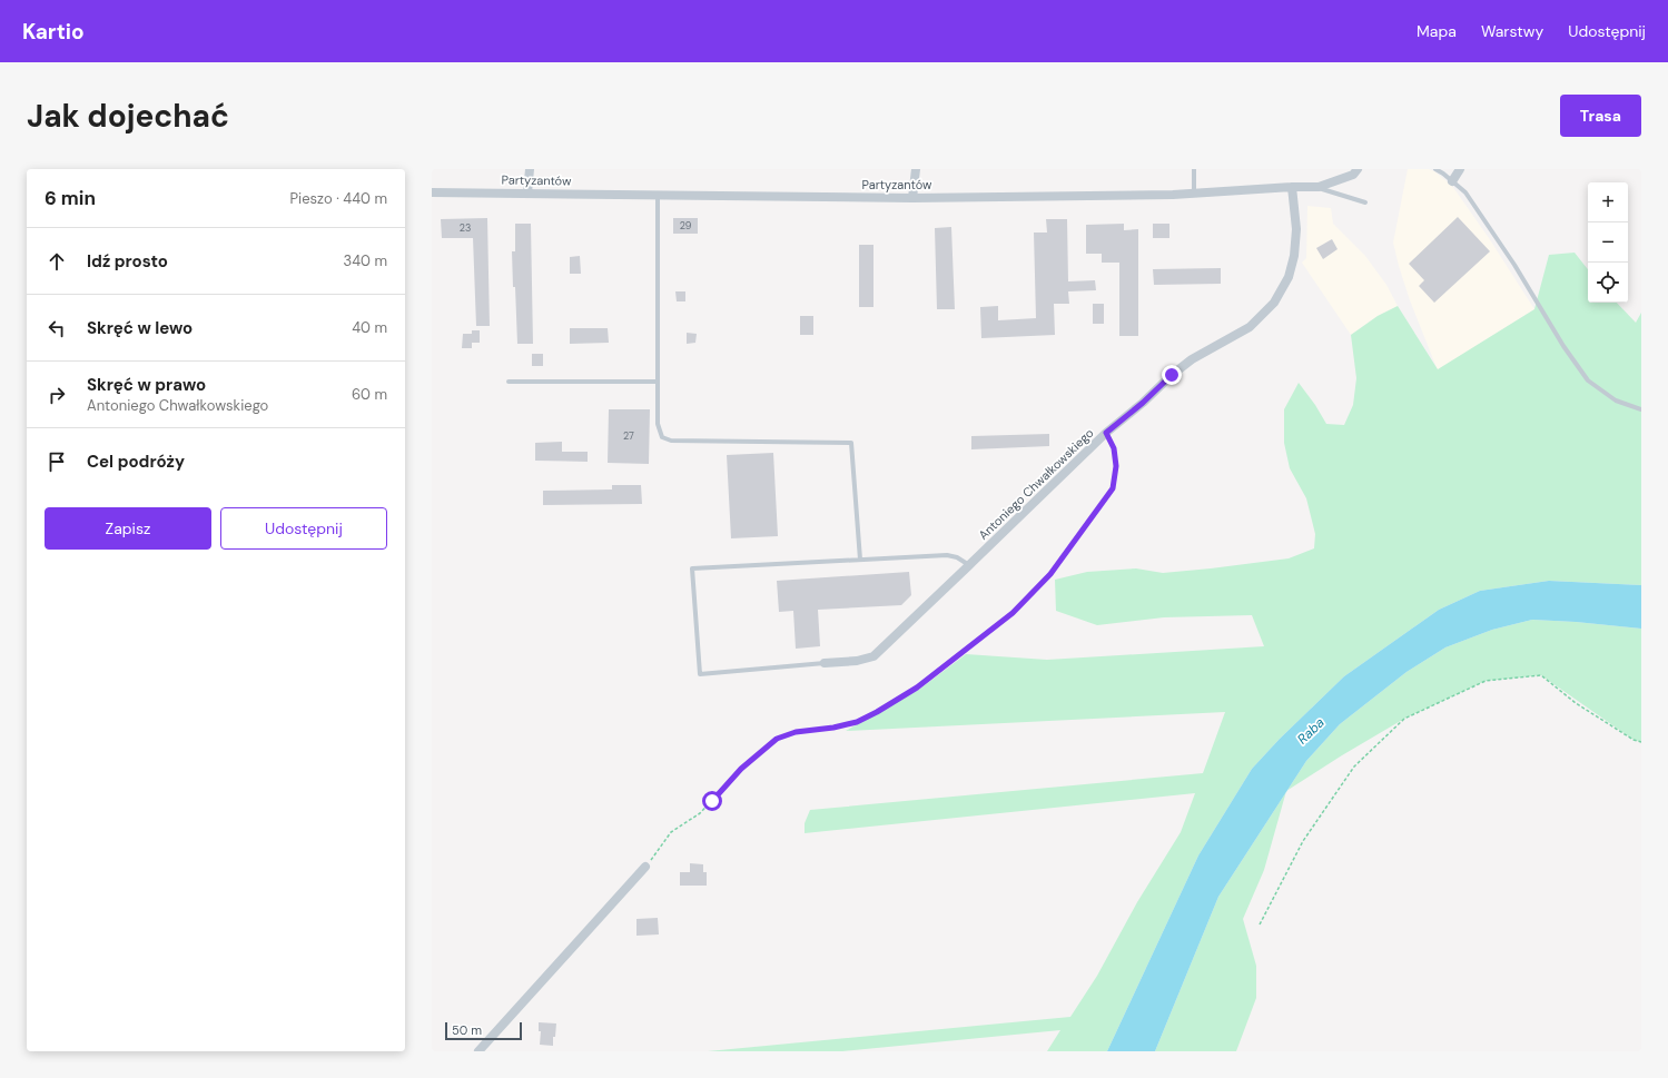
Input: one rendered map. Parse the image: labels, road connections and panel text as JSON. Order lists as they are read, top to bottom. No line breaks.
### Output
{"streets":{"street":["Partyzantów","Antoniego Chwałkowskiego"]},"crossings":[["Partyzantów","Antoniego Chwałkowskiego"]],"water":["Raba"],"house_numbers":["29","23","27"],"scale_bar":"50 m","page":{"header":"Kartio","nav":["Mapa","Warstwy","Udostępnij"],"buttons":["Trasa",["Zapisz","Udostępnij"]],"title":"Jak dojechać","heading":["6 min","Pieszo · 440 m"],"map_buttons":["+","−"],"list":[["Idź prosto","340 m"],["Skręć w lewo","40 m"],["Skręć w prawo","Antoniego Chwałkowskiego","60 m"],"Cel podróży"],"scale":"50 m"}}
